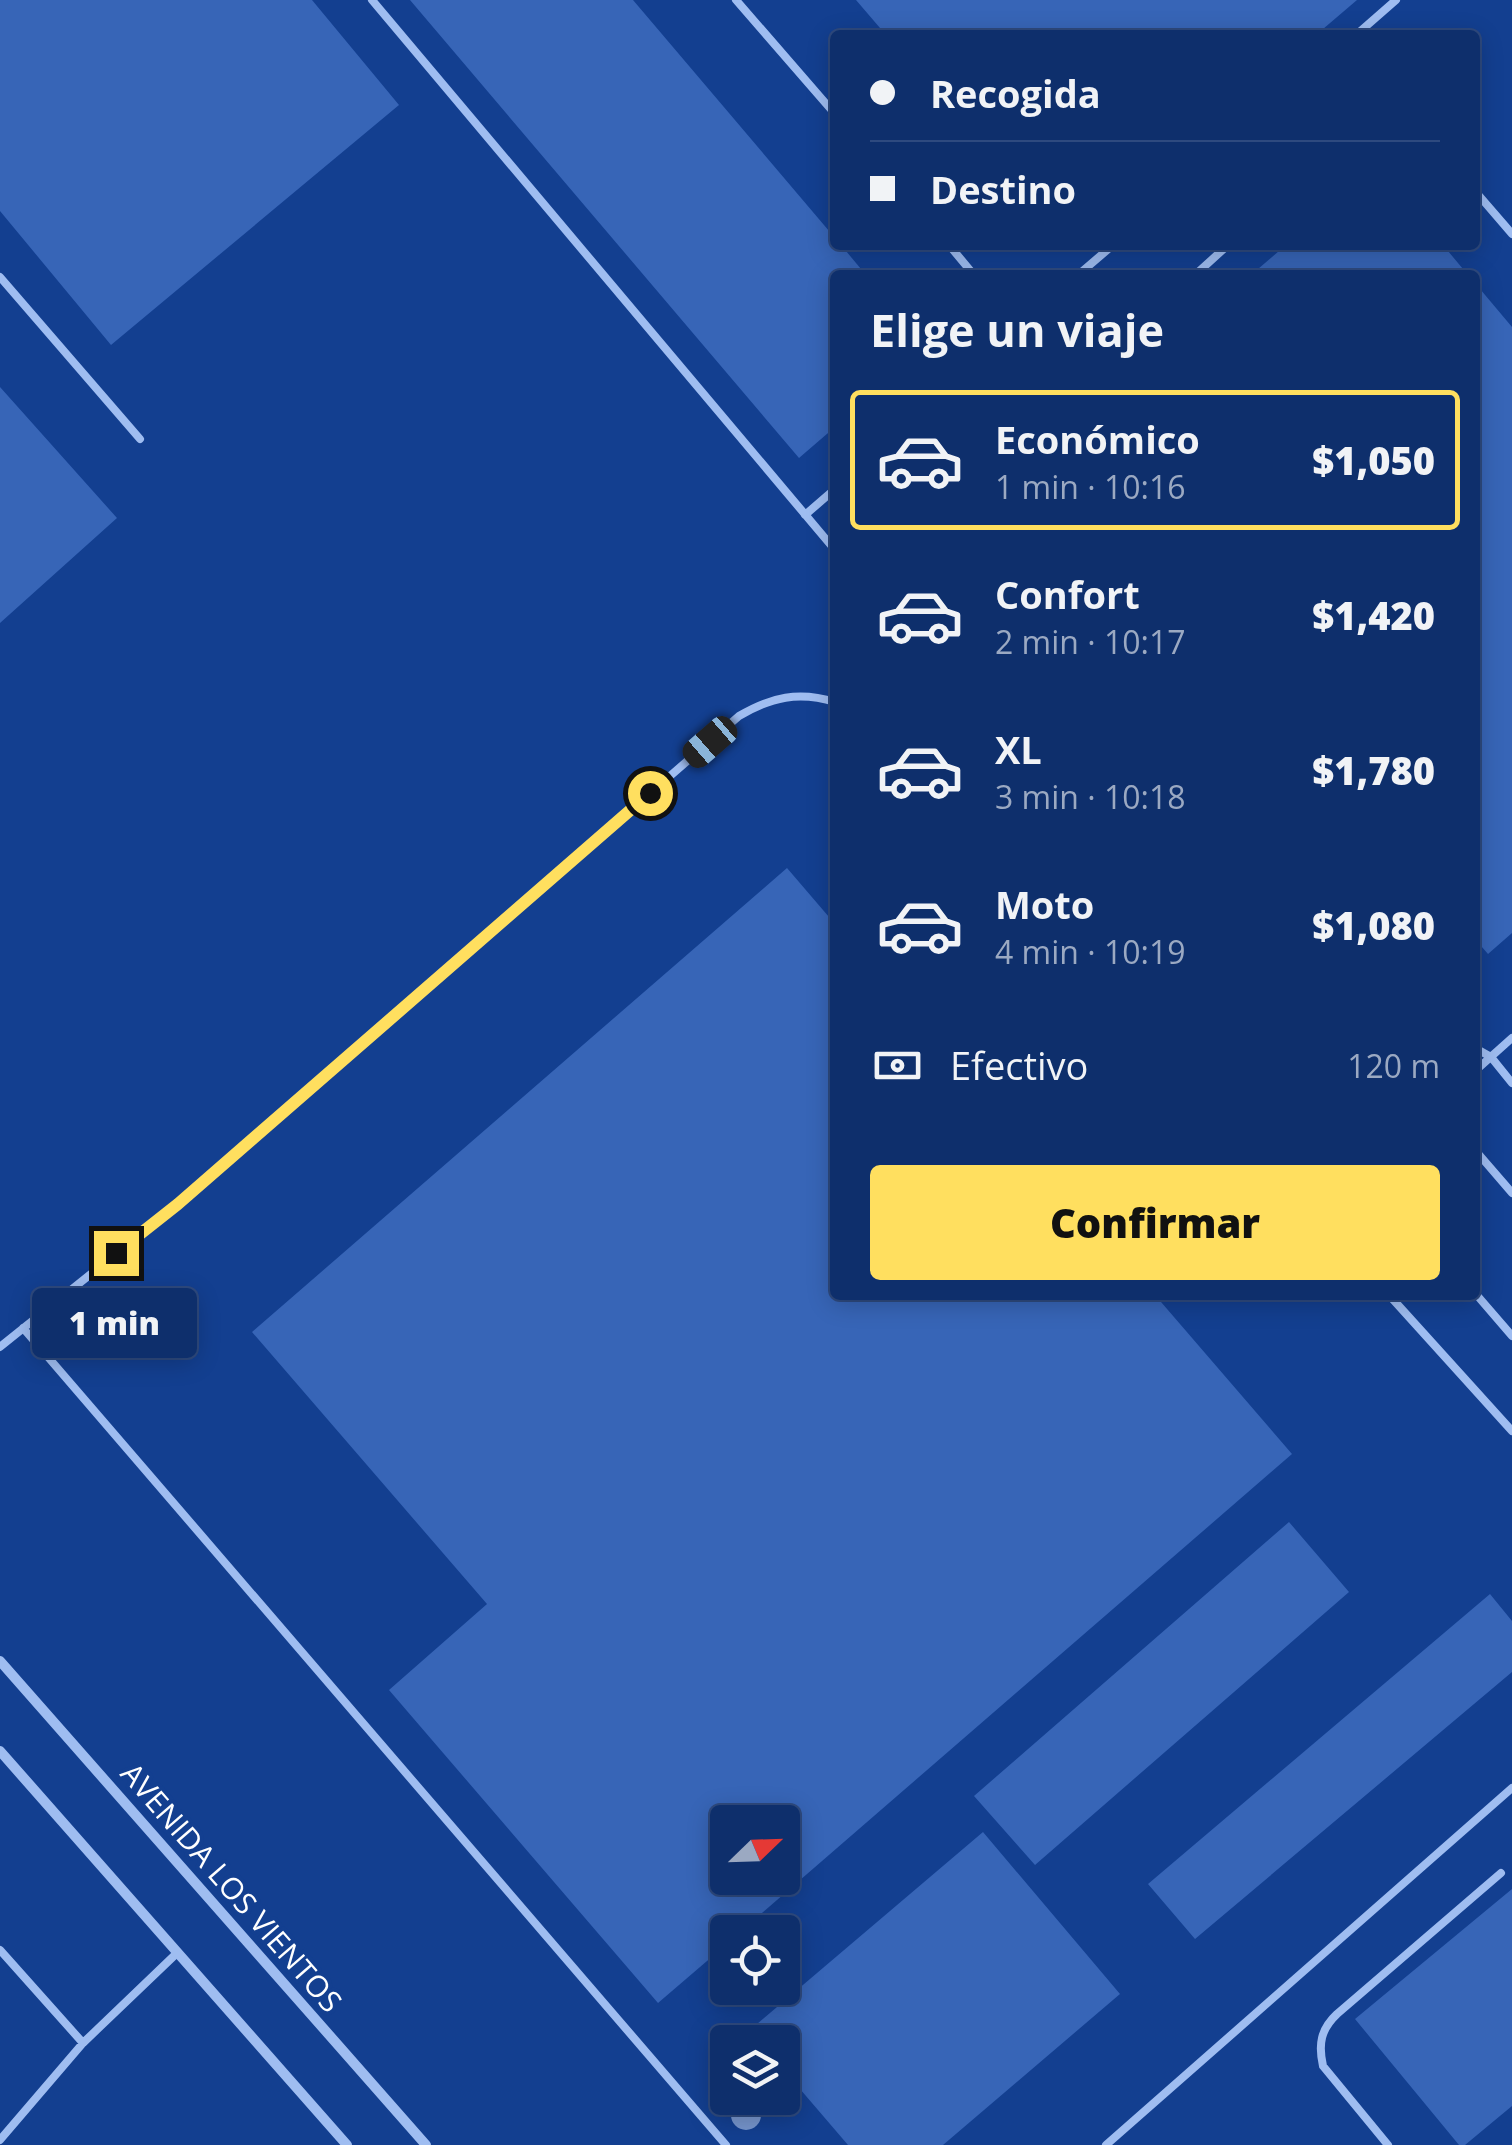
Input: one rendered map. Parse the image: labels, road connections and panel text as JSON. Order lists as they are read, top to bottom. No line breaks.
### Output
{"streets":{"street":["AVENIDA LOS VIENTOS"]},"north":"top right","page":{"banner":["Recogida","Destino"],"heading":"Elige un viaje","list":[{"name":"Económico","note":"1 min · 10:16","value":"$1,050"},{"name":"Confort","note":"2 min · 10:17","value":"$1,420"},{"name":"XL","note":"3 min · 10:18","value":"$1,780"},{"name":"Moto","note":"4 min · 10:19","value":"$1,080"}],"pay":["Efectivo","120 m"],"buttons":"Confirmar","bubble":"1 min"}}
